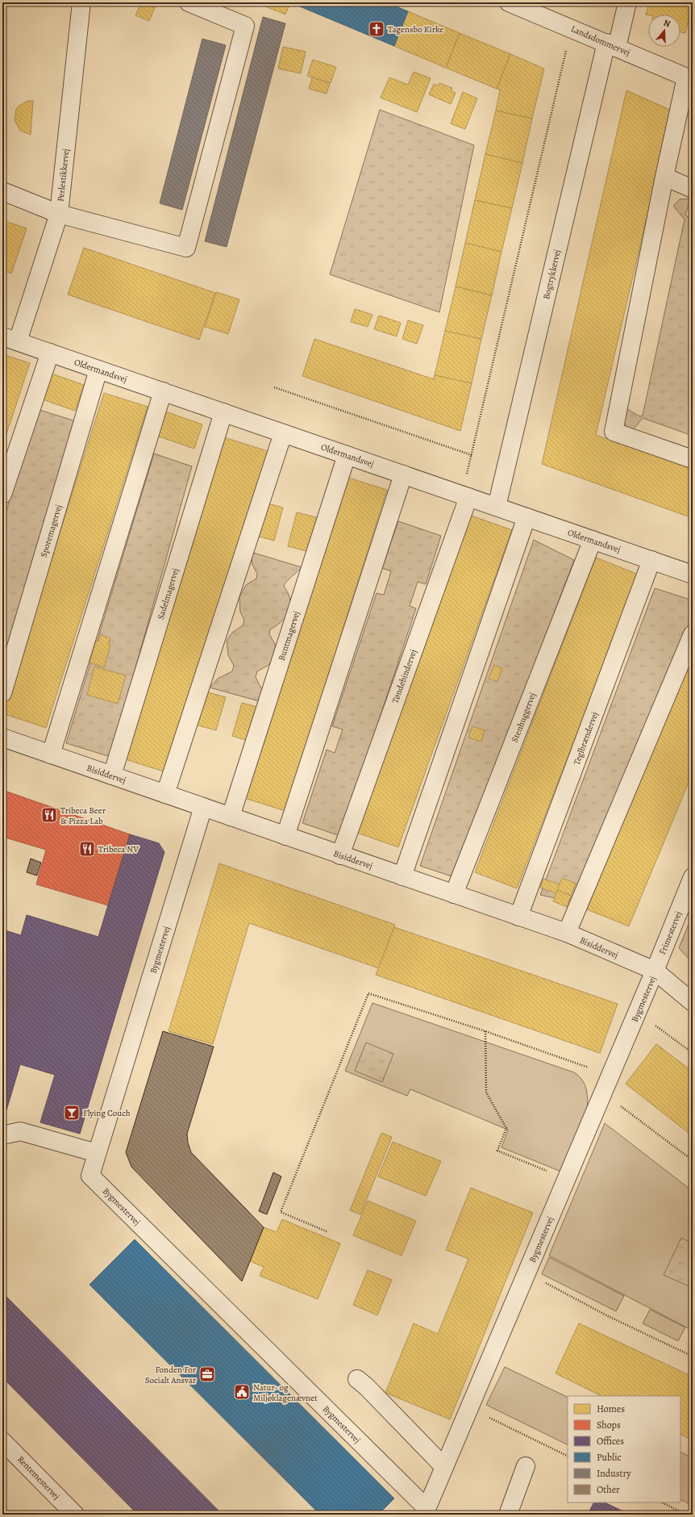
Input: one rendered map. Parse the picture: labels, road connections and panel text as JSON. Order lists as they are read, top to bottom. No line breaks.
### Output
{"streets":{"street":["Landsdommervej","Perlestikkervej","Bogtrykkervej","Oldermandsvej","Sporemagervej","Sadelmagervej","Buntmagervej","Tøndebindervej","Stenhuggervej","Teglbrændervej","Bisiddervej","Frimestervej","Bygmestervej","Rentemestervej"]},"crossings":[["Landsdommervej","Bogtrykkervej"],["Perlestikkervej","Oldermandsvej"],["Bogtrykkervej","Oldermandsvej"],["Oldermandsvej","Sporemagervej"],["Oldermandsvej","Sadelmagervej"],["Oldermandsvej","Buntmagervej"],["Oldermandsvej","Tøndebindervej"],["Oldermandsvej","Stenhuggervej"],["Oldermandsvej","Teglbrændervej"],["Sadelmagervej","Bisiddervej"],["Buntmagervej","Bisiddervej"],["Tøndebindervej","Bisiddervej"],["Stenhuggervej","Bisiddervej"],["Teglbrændervej","Bisiddervej"],["Bisiddervej","Frimestervej"],["Bisiddervej","Bygmestervej"],["Frimestervej","Bygmestervej"]],"places":{"church":["Tagensbo Kirke"],"restaurant":["Tribeca Beer & Pizza Lab","Tribeca NV"],"bar":["Flying Couch"],"office":["Fonden For Socialt Ansvar"],"public building":["Natur- og Miljøklagenævnet"]},"legend":["Homes","Shops","Offices","Public","Industry","Other"],"north":"top"}
